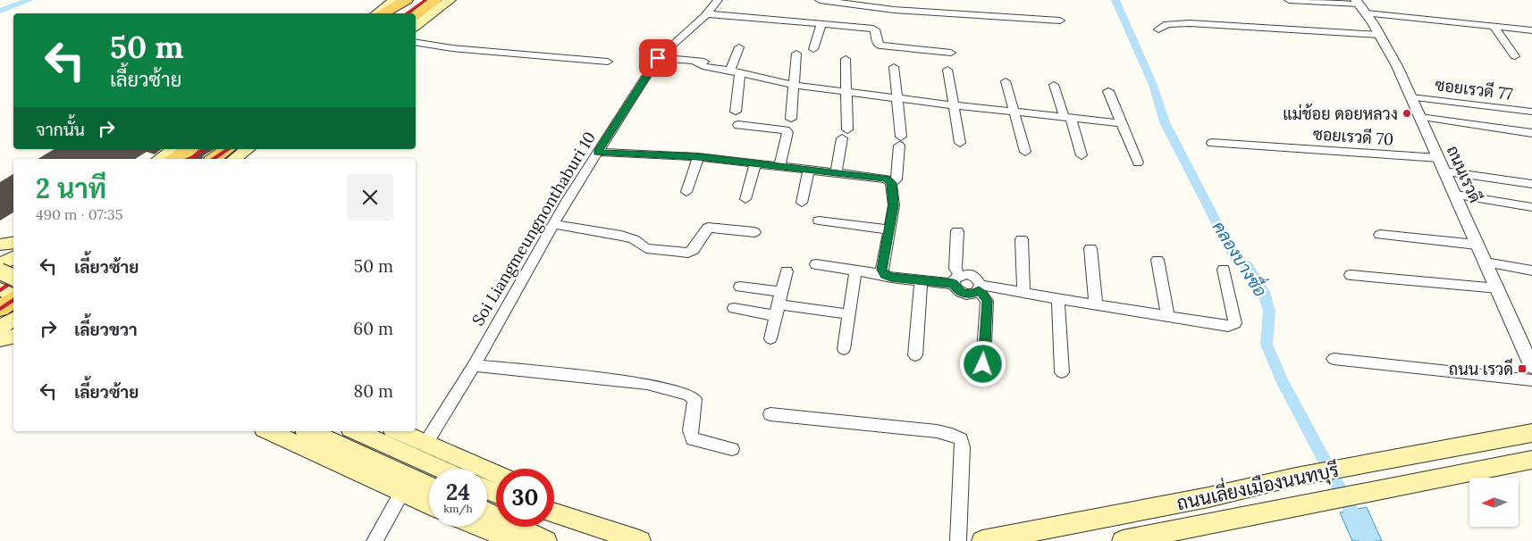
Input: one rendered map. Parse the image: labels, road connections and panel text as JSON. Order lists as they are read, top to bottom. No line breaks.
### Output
{"streets":{"main road":["ถนนเลี่ยงเมืองนนทบุรี"],"street":["ซอยเรวดี 77","ซอยเรวดี 70","ถนนเรวดี","Soi Liangmeungnonthaburi 10"]},"crossings":[["ซอยเรวดี 77","ถนนเรวดี"],["ซอยเรวดี 70","ถนนเรวดี"]],"water":["คลองบางซื่อ"],"places":{"other":["แม่ช้อย ดอยหลวง"],"transit":["ถนน เรวดี"]},"north":"left","page":{"turn":["50 m","เลี้ยวซ้าย"],"then":"จากนั้น","heading":["2 นาที","490 m · 07:35"],"list":[{"name":"เลี้ยวซ้าย","value":"50 m"},{"name":"เลี้ยวขวา","value":"60 m"},{"name":"เลี้ยวซ้าย","value":"80 m"}],"speed":"24 km/h","limit":"30"}}
